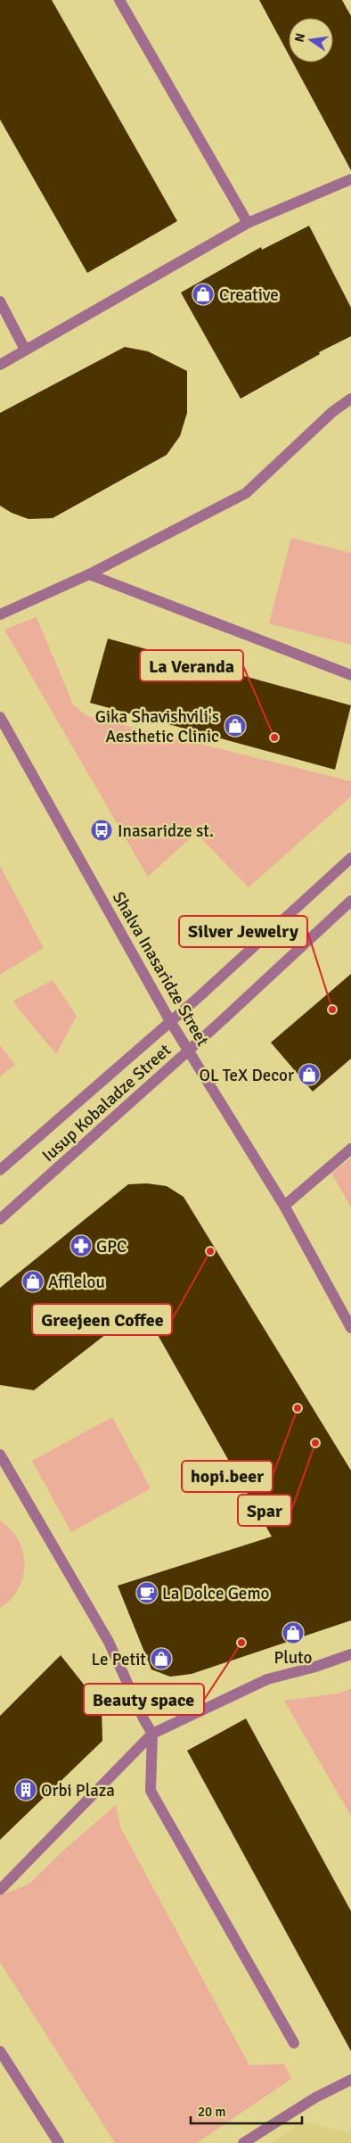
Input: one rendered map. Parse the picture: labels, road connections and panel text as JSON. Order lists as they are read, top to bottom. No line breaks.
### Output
{"streets":{"street":["Shalva Inasaridze Street","Iusup Kobaladze Street"]},"crossings":[["Shalva Inasaridze Street","Iusup Kobaladze Street"]],"places":{"shop":["Creative","Gika Shavishvili's Aesthetic Clinic","OL TeX Decor","Afflelou","Pluto","Le Petit"],"other":["La Veranda","Silver Jewelry","Greejeen Coffee","hopi.beer","Spar","Beauty space"],"bus stop":["Inasaridze st."],"pharmacy":["GPC"],"cafe":["La Dolce Gemo"],"building":["Orbi Plaza"]},"scale_bar":"20 m","north":"left"}
